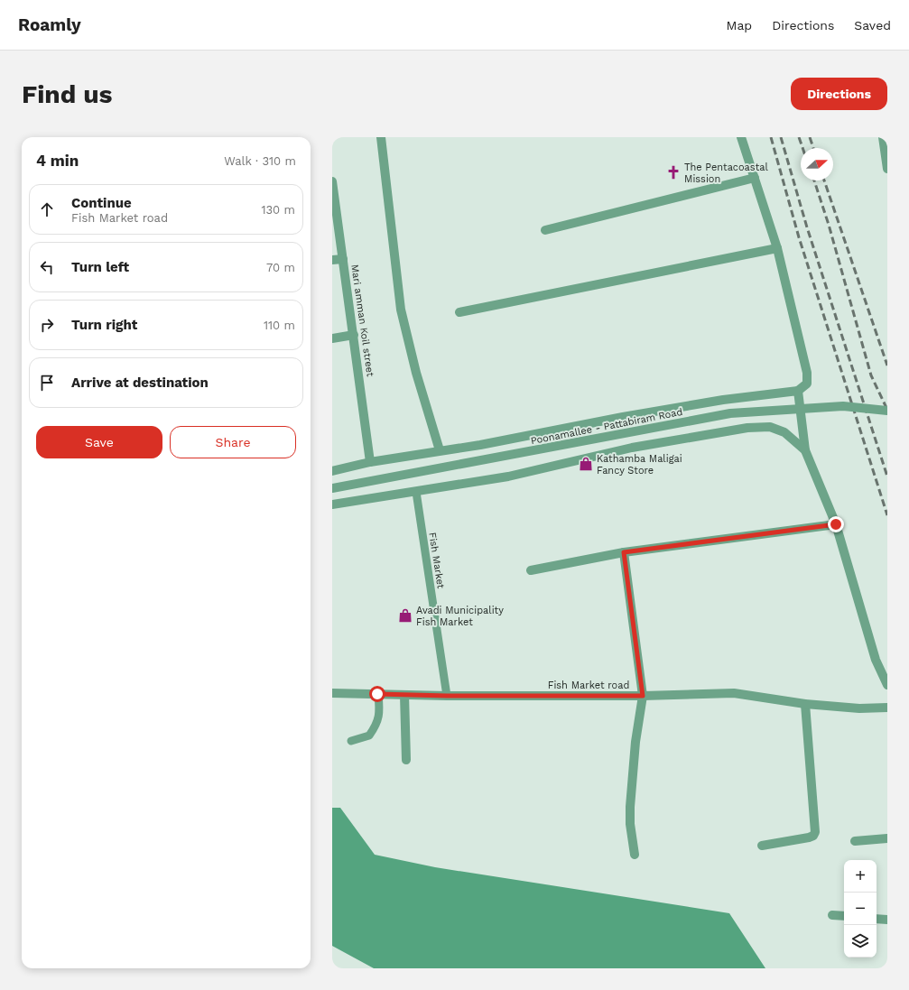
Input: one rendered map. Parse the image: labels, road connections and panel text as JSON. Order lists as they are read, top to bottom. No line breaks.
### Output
{"streets":{"street":["Mari amman Koil street","Poonamallee - Pattabiram Road","Fish Market road"],"lane":["Fish Market"]},"crossings":[["Fish Market","Fish Market road"]],"places":{"church":["The Pentacoastal Mission"],"shop":["Kathamba Maligai Fancy Store","Avadi Municipality Fish Market"]},"north":"right","page":{"header":"Roamly","nav":["Map","Directions","Saved"],"buttons":["Directions",["Save","Share"]],"title":"Find us","heading":["4 min","Walk · 310 m"],"list":[["Continue","Fish Market road","130 m"],["Turn left","70 m"],["Turn right","110 m"],"Arrive at destination"],"map_buttons":["+","−"]}}
